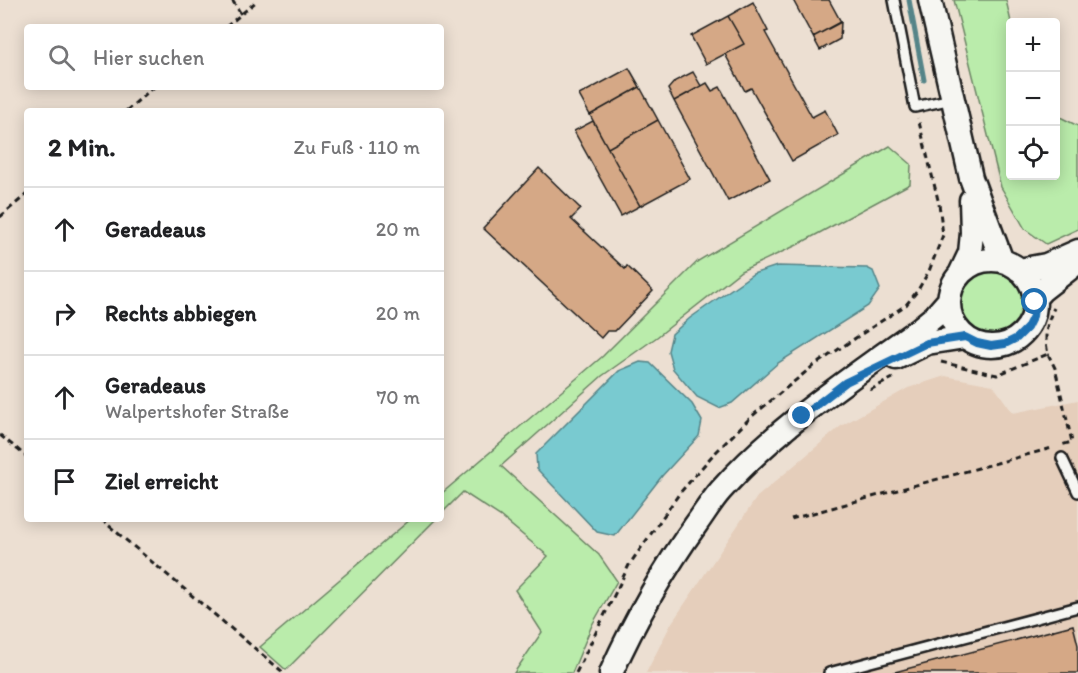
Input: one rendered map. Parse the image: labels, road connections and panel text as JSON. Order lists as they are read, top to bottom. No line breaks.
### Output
{"page":{"map_buttons":["+","−"],"search":"Hier suchen","heading":["2 Min.","Zu Fuß · 110 m"],"list":[["Geradeaus","20 m"],["Rechts abbiegen","20 m"],["Geradeaus","Walpertshofer Straße","70 m"],"Ziel erreicht"]}}
